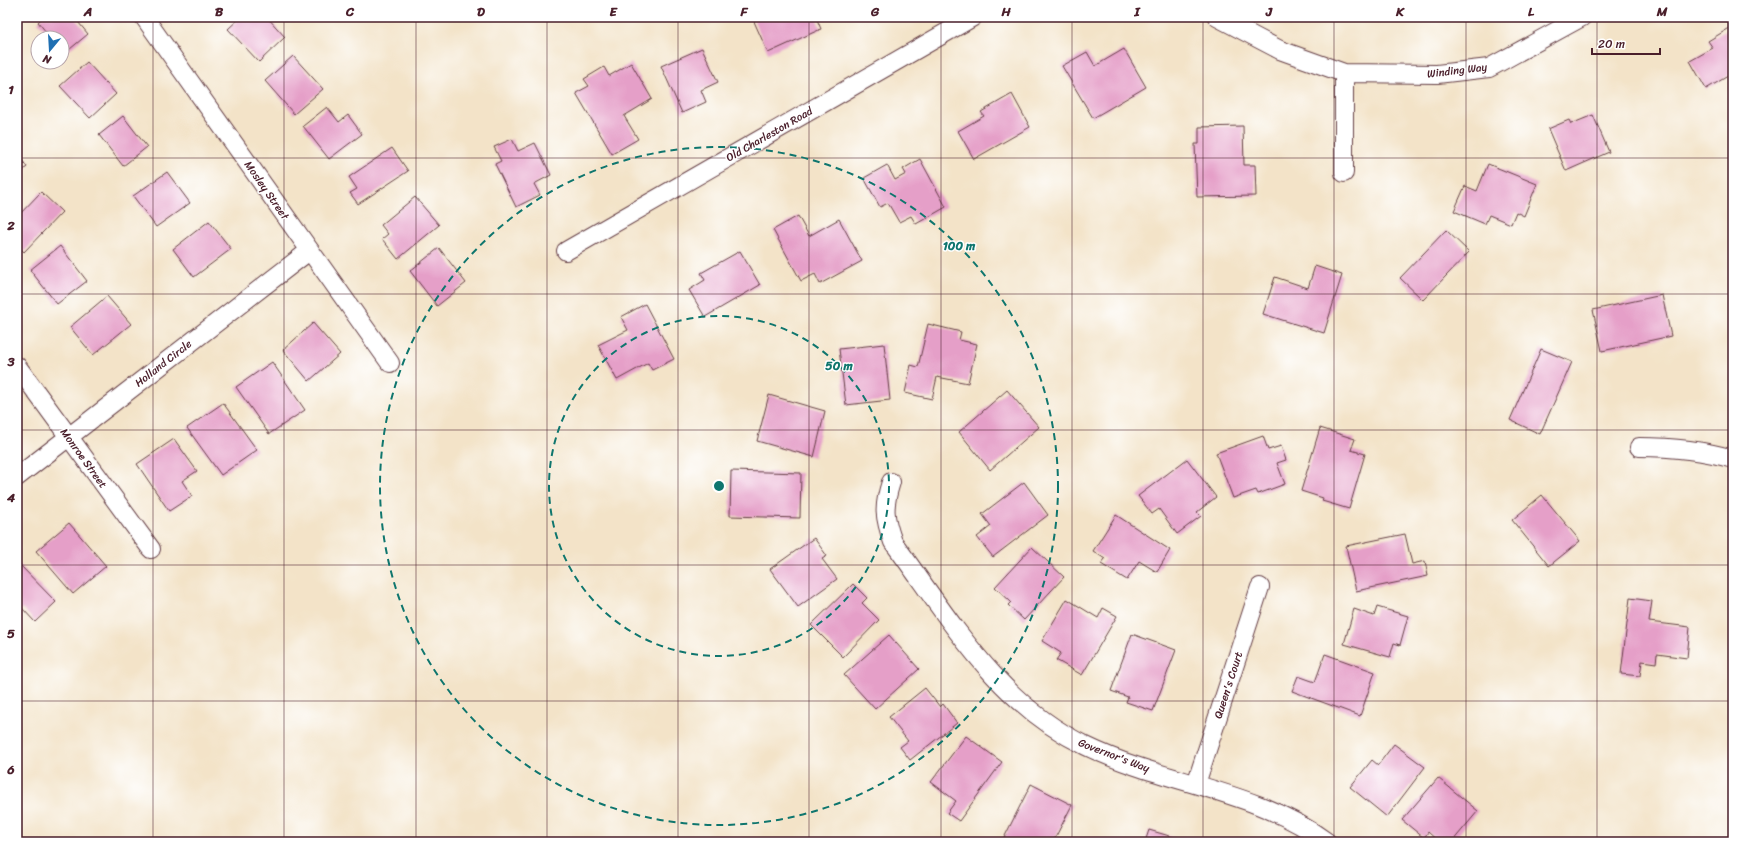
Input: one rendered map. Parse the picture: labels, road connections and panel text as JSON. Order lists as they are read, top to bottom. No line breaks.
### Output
{"streets":{"street":["Winding Way","Old Charleston Road","Mosley Street","Holland Circle","Monroe Street","Queen's Court","Governor's Way"]},"crossings":[["Mosley Street","Holland Circle"],["Holland Circle","Monroe Street"],["Queen's Court","Governor's Way"]],"scale_bar":"20 m","north":"bottom","grid":{"columns":["A","B","C","D","E","F","G","H","I","J","K","L","M"],"rows":["1","2","3","4","5","6"]},"rings":["100 m","50 m"]}
